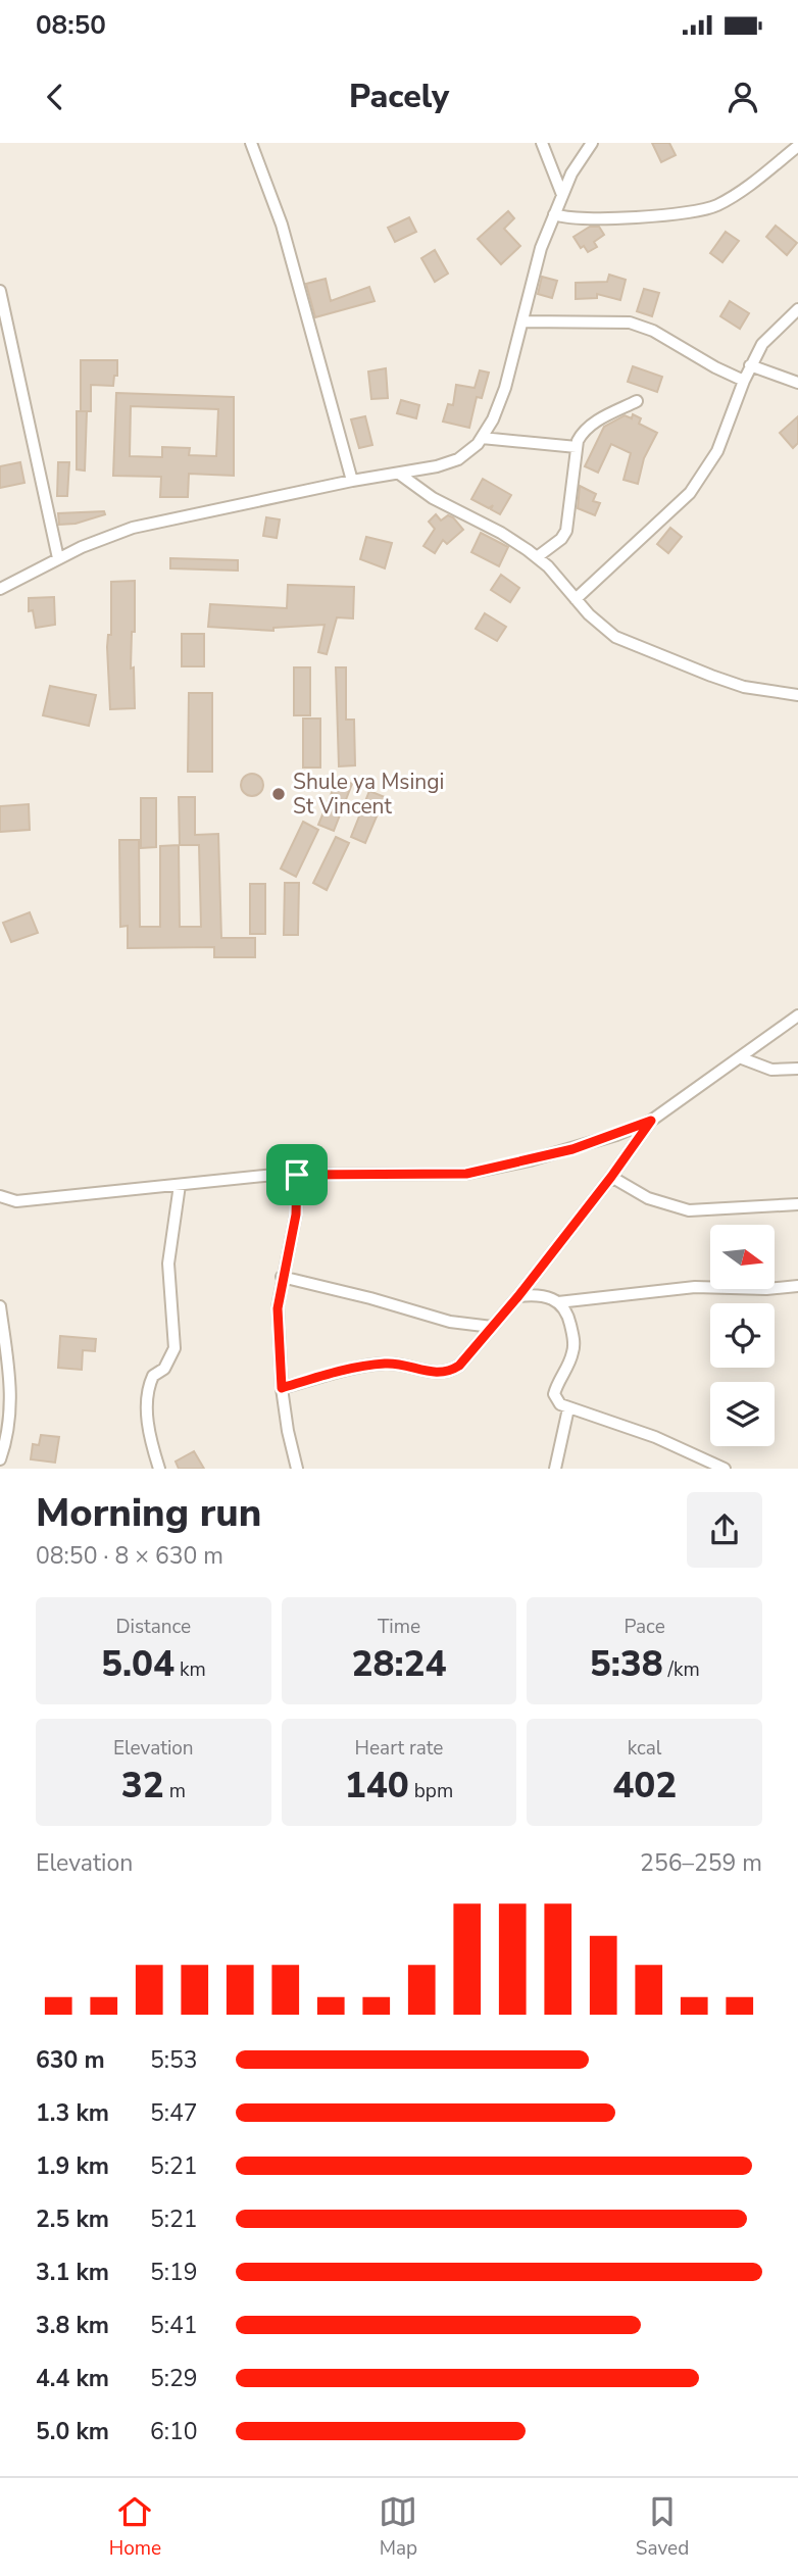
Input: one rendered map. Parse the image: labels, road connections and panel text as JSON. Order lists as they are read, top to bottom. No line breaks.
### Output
{"places":["Shule ya Msingi St Vincent"],"north":"right","page":{"status":"08:50","header":"Pacely","heading":["Morning run","08:50 · 8 × 630 m"],"stats":[["Distance","5.04 km"],["Time","28:24"],["Pace","5:38 /km"],["Elevation","32 m"],["Heart rate","140 bpm"],["kcal","402"]],"chart":["Elevation","256–259 m"],"list":[{"name":"630 m","note":"5:53"},{"name":"1.3 km","note":"5:47"},{"name":"1.9 km","note":"5:21"},{"name":"2.5 km","note":"5:21"},{"name":"3.1 km","note":"5:19"},{"name":"3.8 km","note":"5:41"},{"name":"4.4 km","note":"5:29"},{"name":"5.0 km","note":"6:10"}],"tabs":["Home","Map","Saved"]}}
